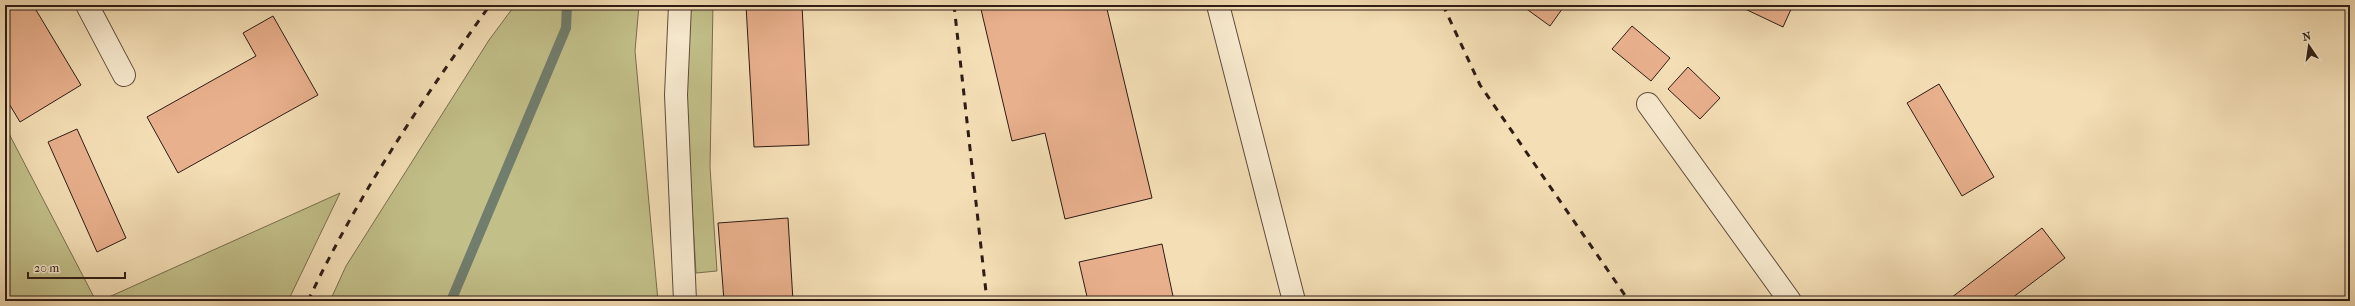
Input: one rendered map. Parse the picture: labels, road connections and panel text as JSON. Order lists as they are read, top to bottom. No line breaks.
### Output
{"scale_bar":"20 m","north":"top"}
